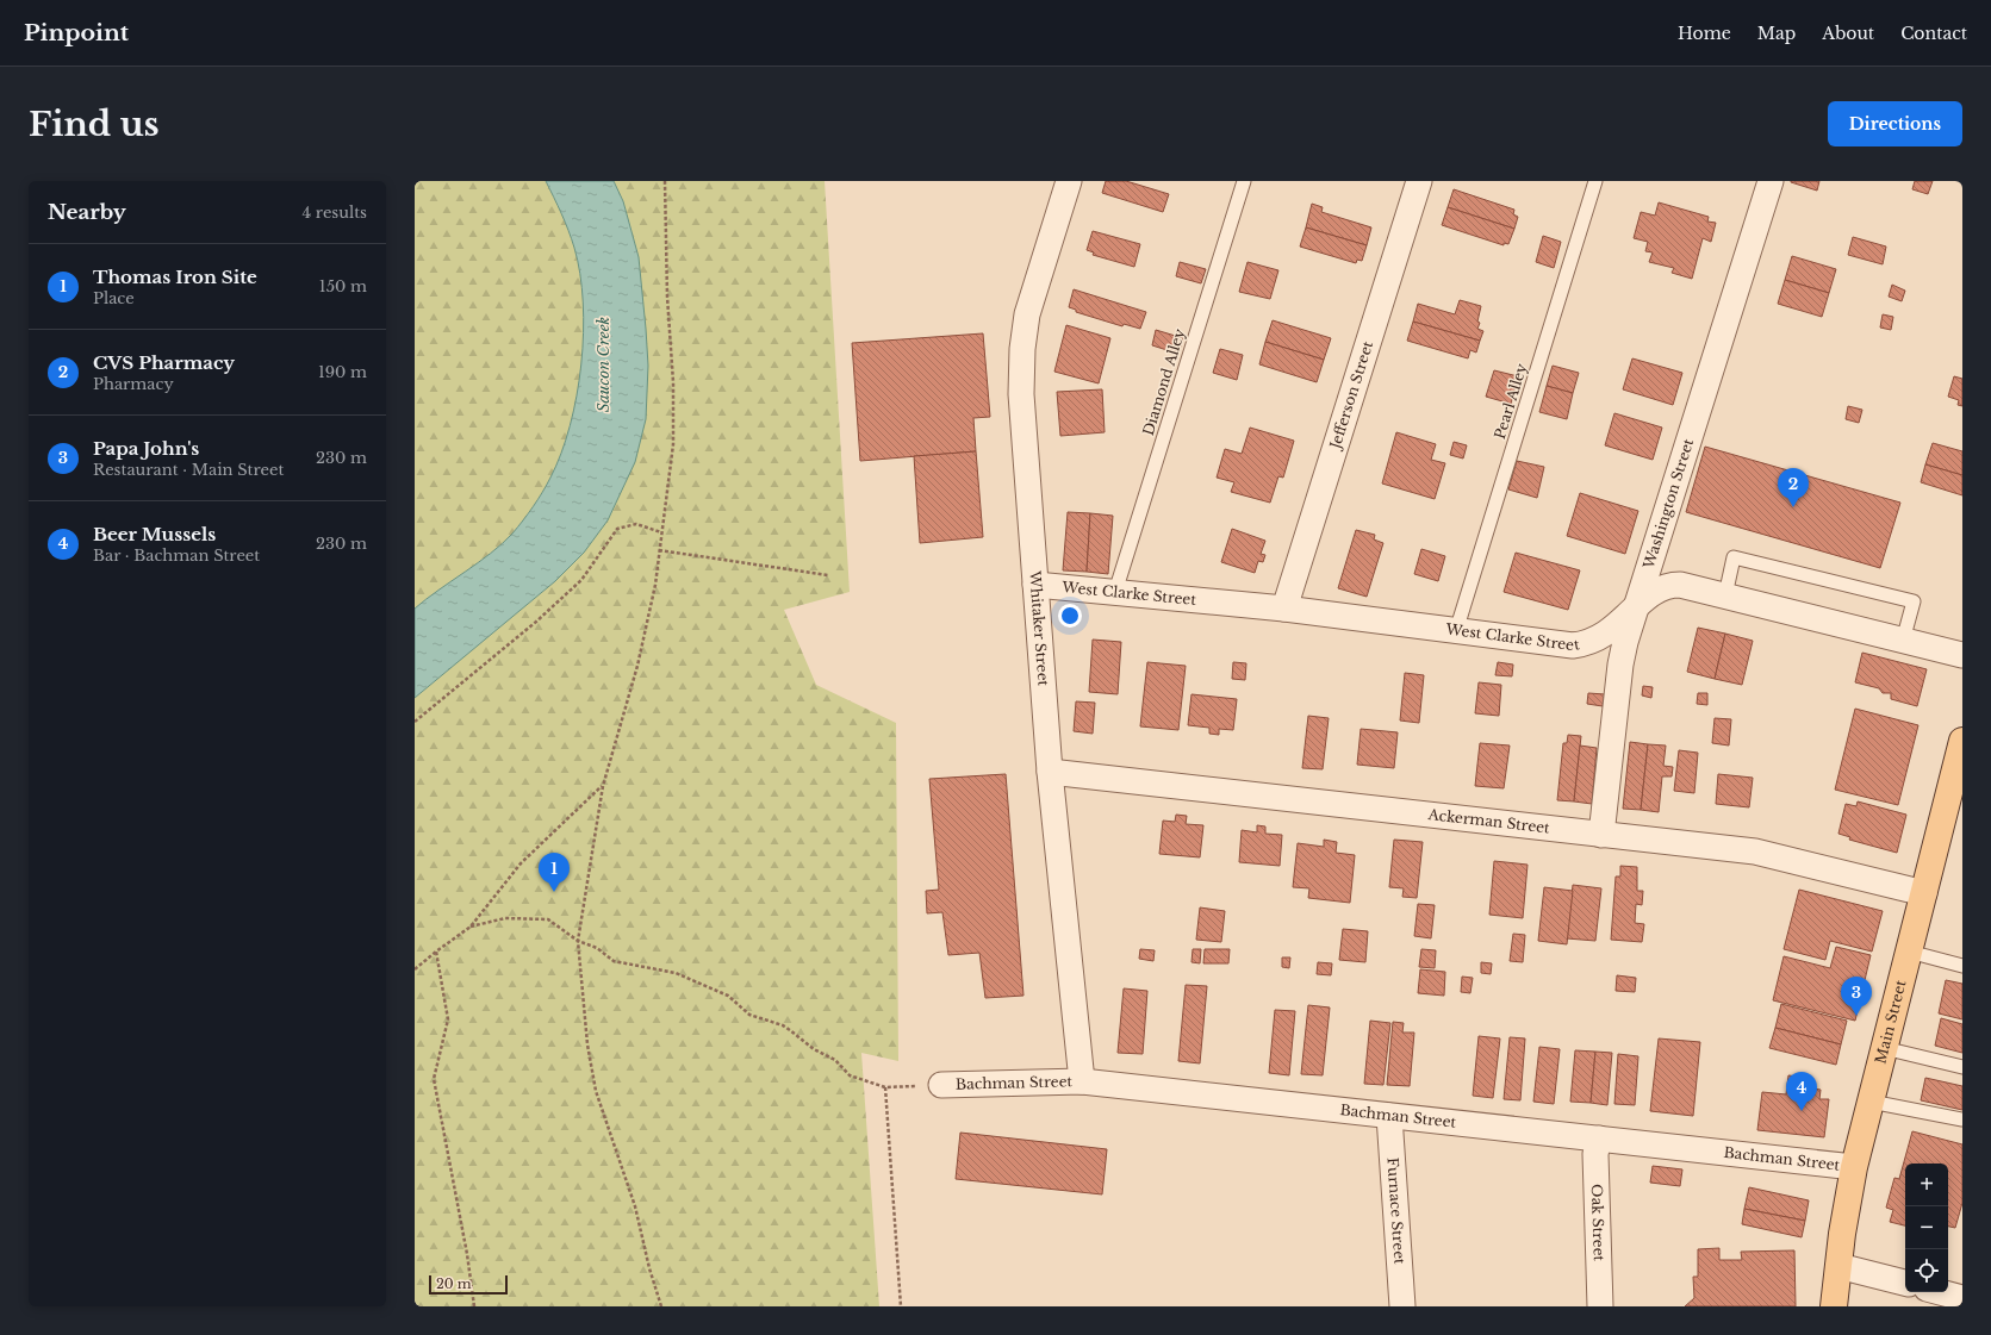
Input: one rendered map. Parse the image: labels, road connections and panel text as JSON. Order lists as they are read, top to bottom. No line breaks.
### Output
{"streets":{"main road":["Main Street"],"street":["Jefferson Street","Washington Street","West Clarke Street","Whitaker Street","Ackerman Street","Bachman Street","Furnace Street","Oak Street"],"lane":["Diamond Alley","Pearl Alley"]},"crossings":[["Diamond Alley","West Clarke Street"],["Jefferson Street","West Clarke Street"],["Pearl Alley","West Clarke Street"],["Washington Street","West Clarke Street"],["Washington Street","Ackerman Street"],["West Clarke Street","Whitaker Street"],["Whitaker Street","Ackerman Street"],["Whitaker Street","Bachman Street"],["Ackerman Street","Main Street"],["Main Street","Bachman Street"],["Bachman Street","Furnace Street"],["Bachman Street","Oak Street"]],"water":["Saucon Creek"],"scale_bar":"20 m","page":{"header":"Pinpoint","nav":["Home","Map","About","Contact"],"buttons":"Directions","title":"Find us","heading":["Nearby","4 results"],"list":[{"mark":"1","name":"Thomas Iron Site","note":"Place","value":"150 m"},{"mark":"2","name":"CVS Pharmacy","note":"Pharmacy","value":"190 m"},{"mark":"3","name":"Papa John's","note":"Restaurant · Main Street","value":"230 m"},{"mark":"4","name":"Beer Mussels","note":"Bar · Bachman Street","value":"230 m"}],"pins":["2","1","3","4"],"map_buttons":["+","−"],"scale":"20 m"}}
